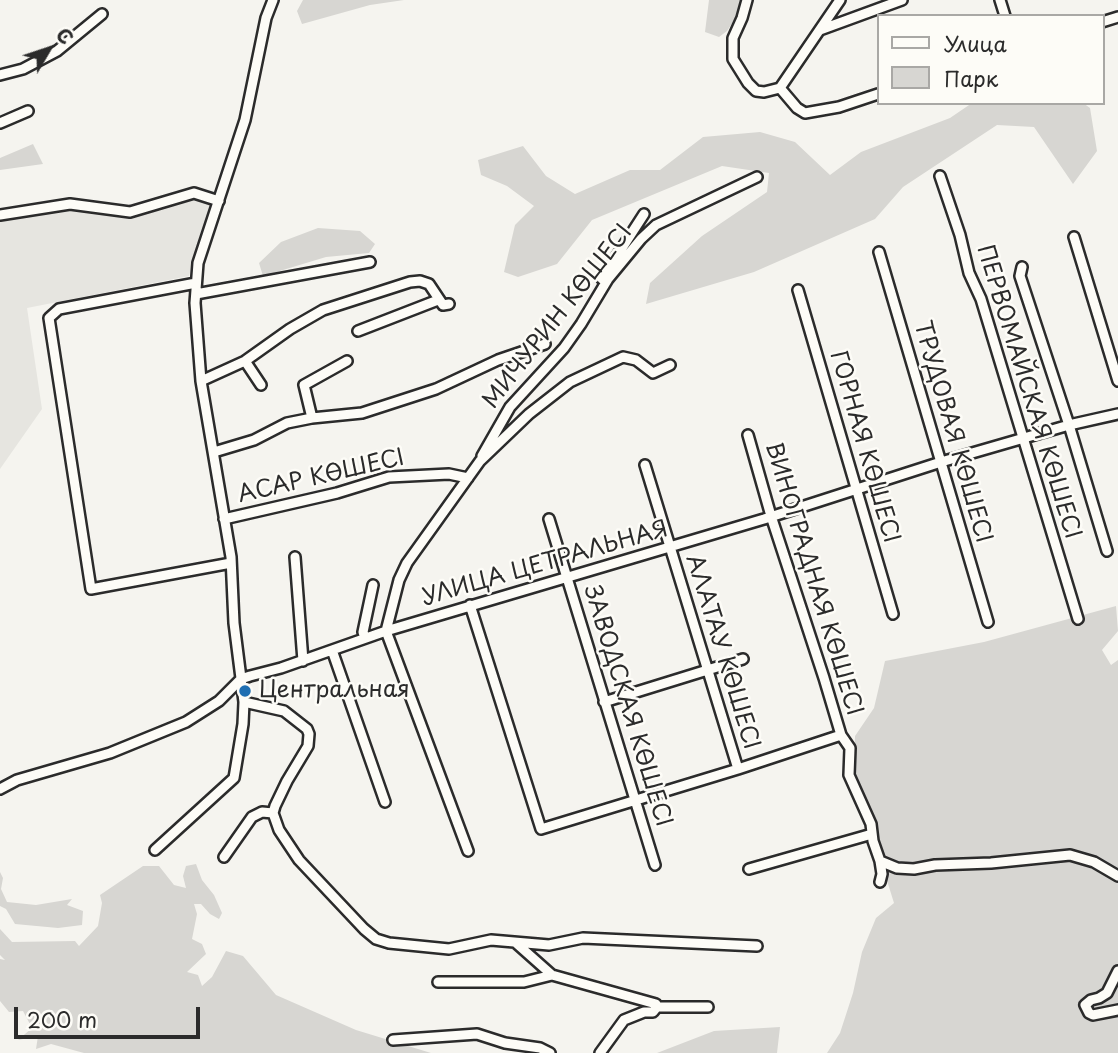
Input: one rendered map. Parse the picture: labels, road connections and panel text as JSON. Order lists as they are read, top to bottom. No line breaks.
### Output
{"streets":{"street":["МИЧУРИН КӨШЕСІ","ПЕРВОМАЙСКАЯ КӨШЕСІ","ТРУДОВАЯ КӨШЕСІ","ГОРНАЯ КӨШЕСІ","АСАР КӨШЕСІ","УЛИЦА ЦЕТРАЛЬНАЯ","ВИНОГРАДНАЯ КӨШЕСІ","АЛАТАУ КӨШЕСІ","ЗАВОДСКАЯ КӨШЕСІ"]},"crossings":[["ПЕРВОМАЙСКАЯ КӨШЕСІ","УЛИЦА ЦЕТРАЛЬНАЯ"],["ТРУДОВАЯ КӨШЕСІ","УЛИЦА ЦЕТРАЛЬНАЯ"],["ГОРНАЯ КӨШЕСІ","УЛИЦА ЦЕТРАЛЬНАЯ"],["УЛИЦА ЦЕТРАЛЬНАЯ","ВИНОГРАДНАЯ КӨШЕСІ"],["УЛИЦА ЦЕТРАЛЬНАЯ","АЛАТАУ КӨШЕСІ"],["УЛИЦА ЦЕТРАЛЬНАЯ","ЗАВОДСКАЯ КӨШЕСІ"]],"places":["Центральная"],"legend":["Улица","Парк"],"scale_bar":"200 m","north":"top right"}
